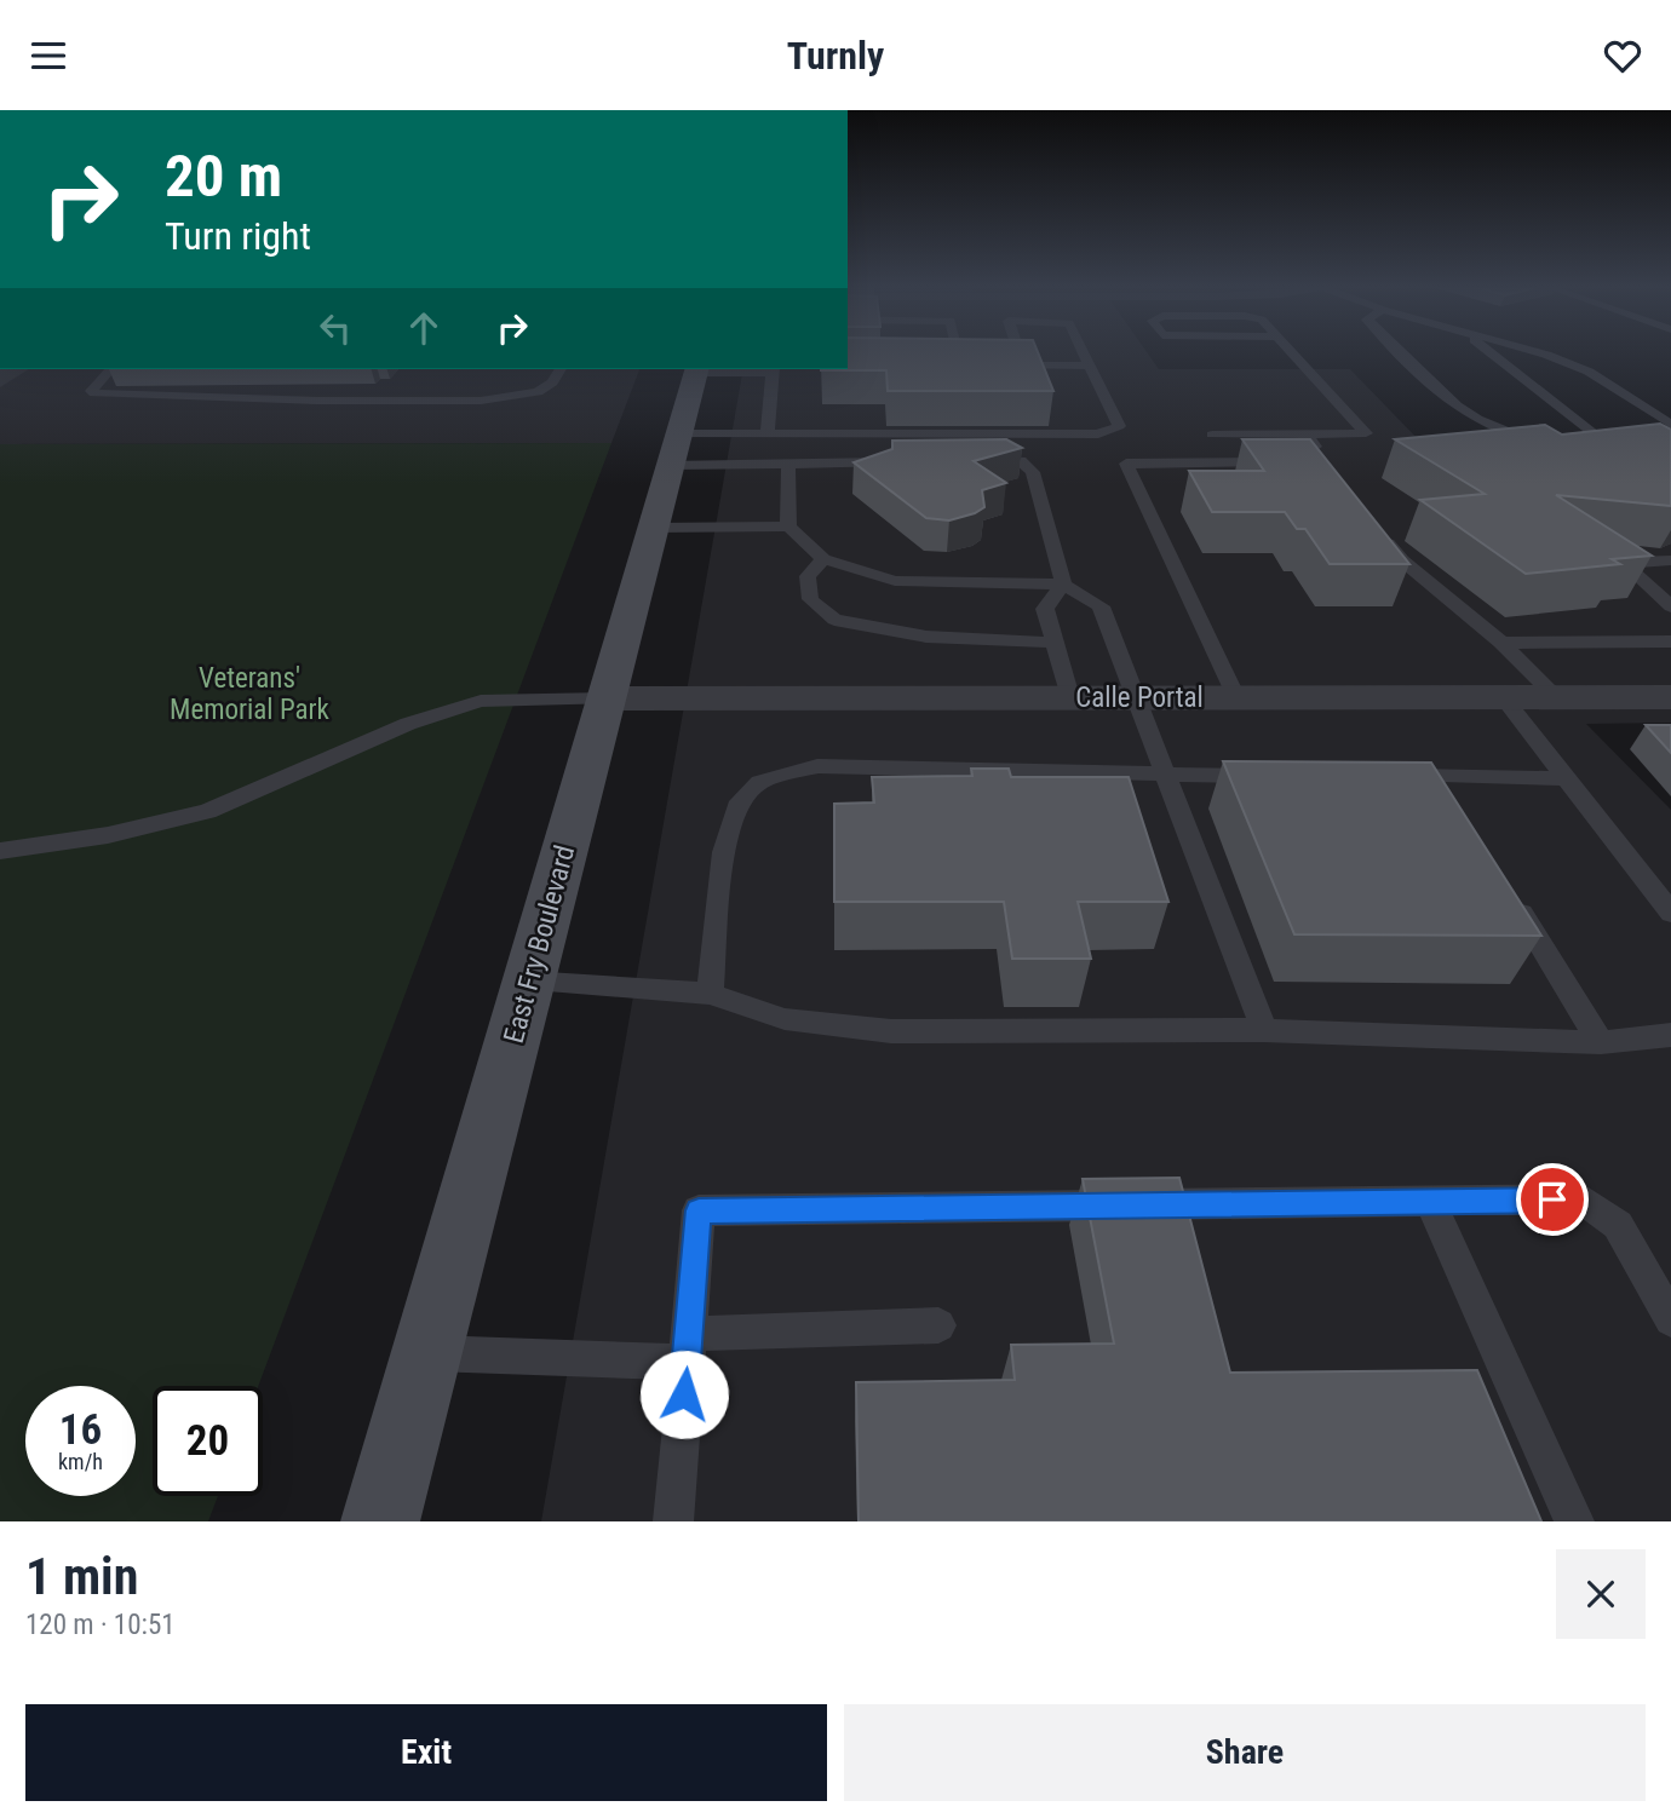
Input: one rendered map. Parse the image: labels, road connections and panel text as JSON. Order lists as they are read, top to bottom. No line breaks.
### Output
{"streets":{"main road":["East Fry Boulevard"],"street":["Calle Portal"]},"crossings":[["Calle Portal","East Fry Boulevard"]],"parks":["Veterans' Memorial Park"],"page":{"header":"Turnly","turn":["20 m","Turn right"],"speed":"16 km/h","limit":"20","heading":["1 min","120 m · 10:51"],"buttons":["Exit","Share"]}}
